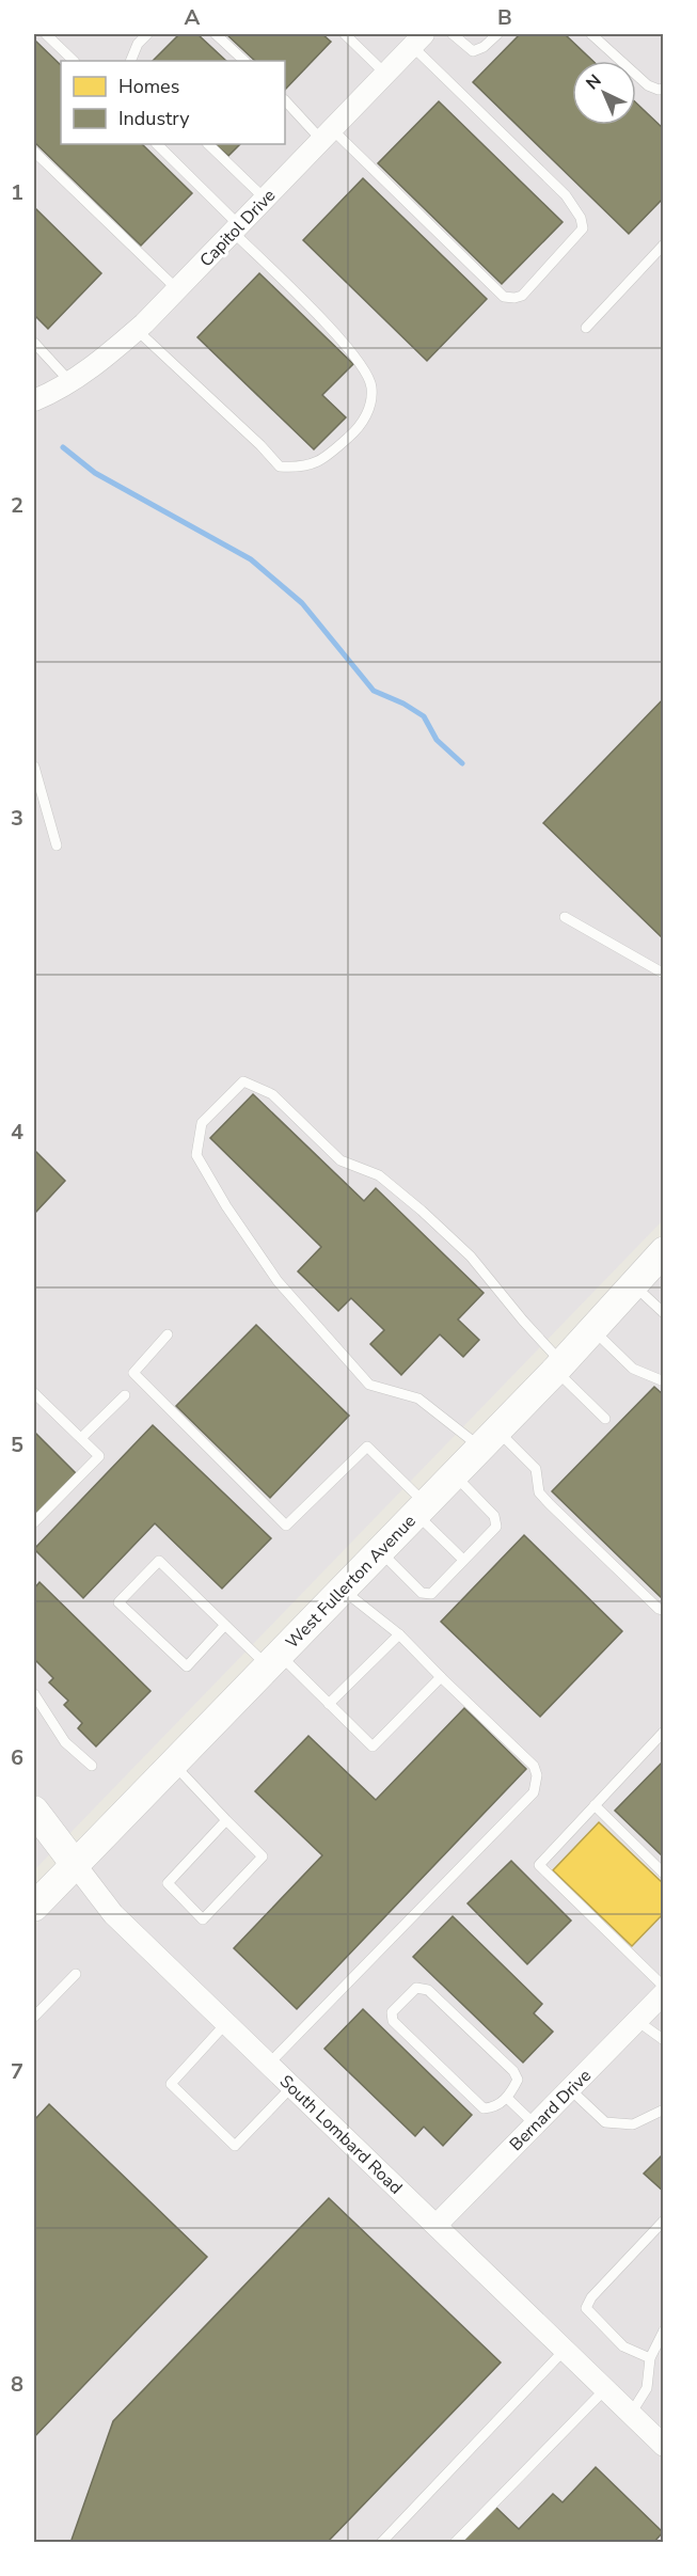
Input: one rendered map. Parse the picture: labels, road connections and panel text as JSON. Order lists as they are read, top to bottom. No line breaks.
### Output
{"streets":{"street":["Capitol Drive","West Fullerton Avenue","Bernard Drive","South Lombard Road"]},"crossings":[["West Fullerton Avenue","South Lombard Road"],["Bernard Drive","South Lombard Road"]],"legend":["Homes","Industry"],"north":"top left","grid":{"columns":["A","B"],"rows":["1","2","3","4","5","6","7","8"]}}
